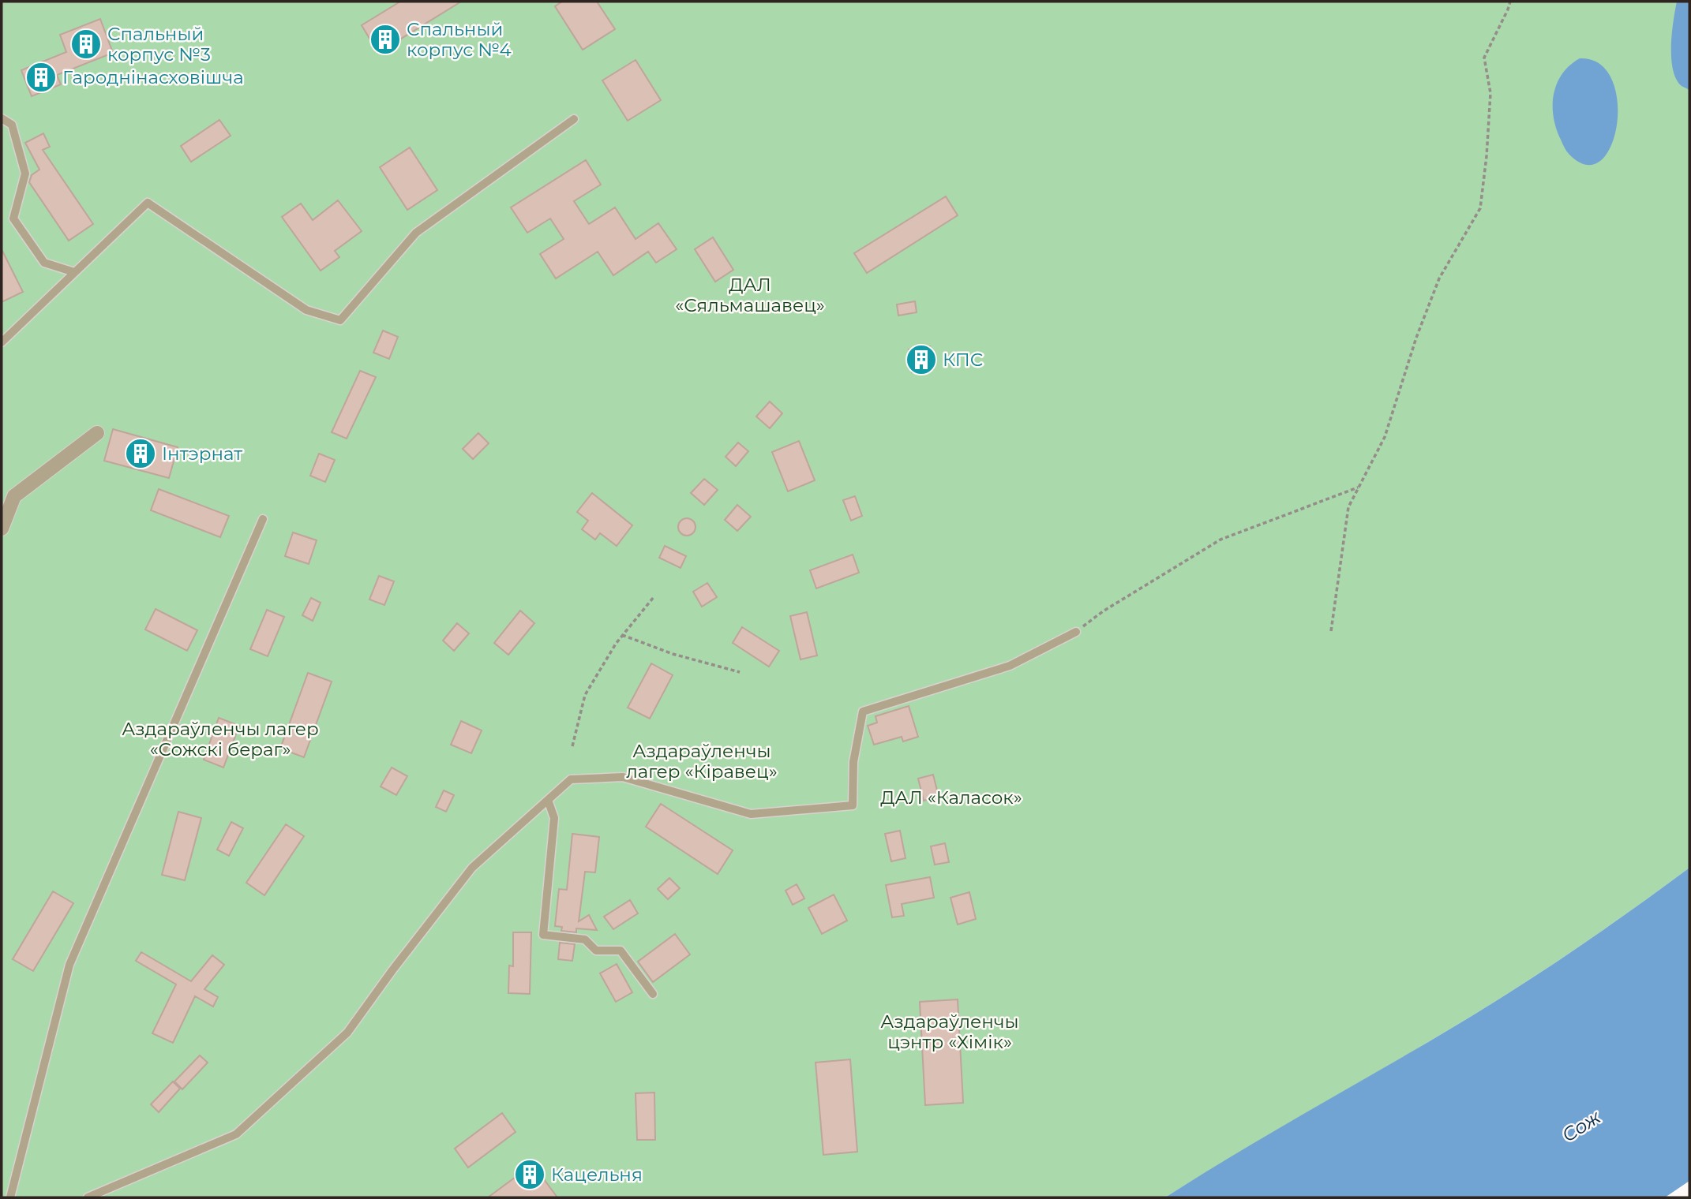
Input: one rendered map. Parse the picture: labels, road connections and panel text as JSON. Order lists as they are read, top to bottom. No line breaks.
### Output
{"water":["Сож"],"parks":["ДАЛ «Сяльмашавец»","Аздараўленчы лагер «Сожскі бераг»","Аздараўленчы лагер «Кіравец»","ДАЛ «Каласок»","Аздараўленчы цэнтр «Хімік»"],"places":{"building":["Спальный корпус №4","Спальный корпус №3","Гароднінасховішча","КПС","Інтэрнат","Кацельня"]}}
